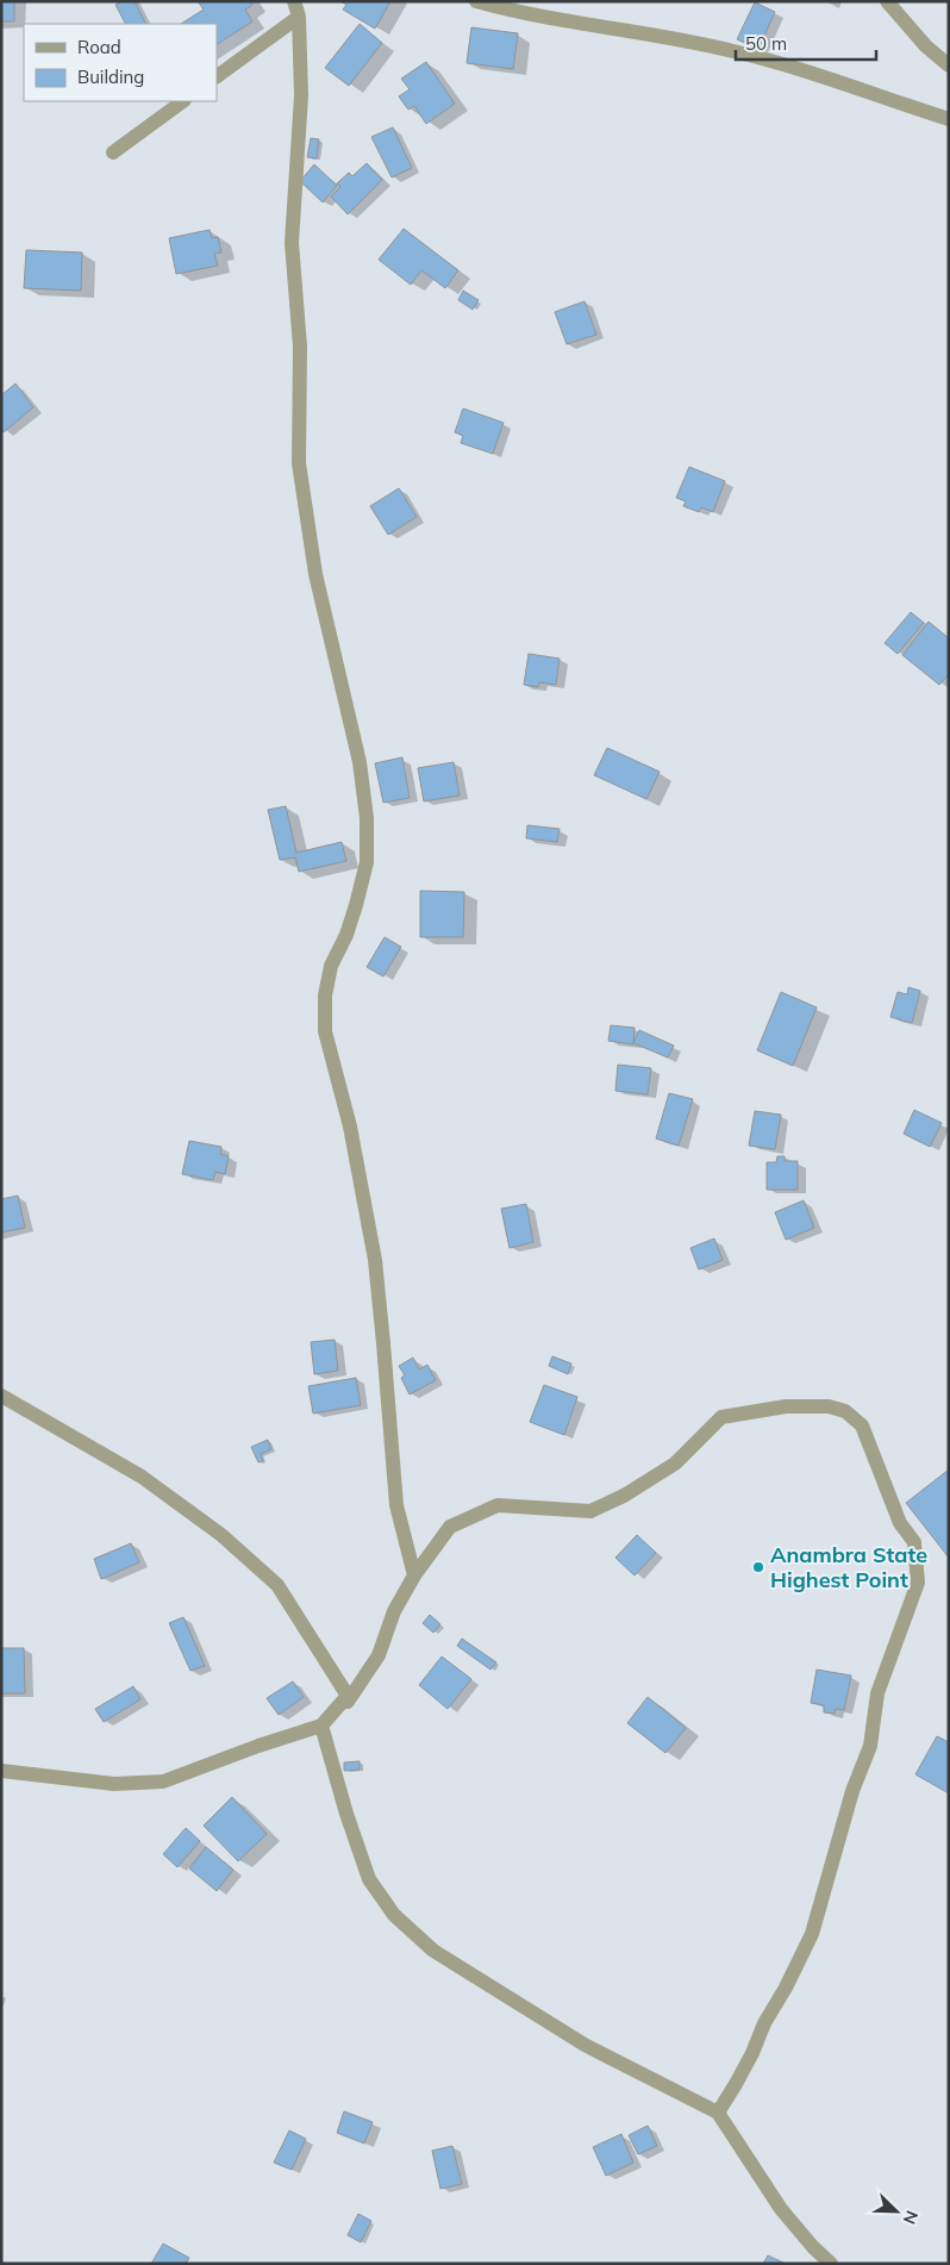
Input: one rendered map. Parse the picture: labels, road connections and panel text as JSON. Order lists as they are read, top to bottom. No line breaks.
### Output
{"places":["Anambra State Highest Point"],"legend":["Road","Building"],"scale_bar":"50 m","north":"bottom right"}
